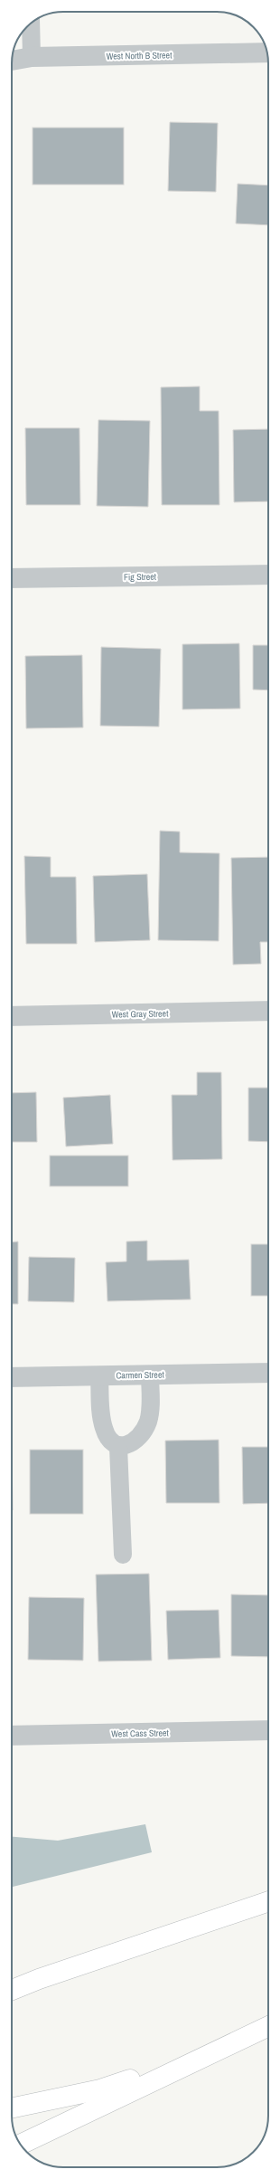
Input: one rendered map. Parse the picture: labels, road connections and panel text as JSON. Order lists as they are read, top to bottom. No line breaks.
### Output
{"streets":{"street":["West North B Street","Fig Street","West Gray Street","Carmen Street","West Cass Street"]}}
